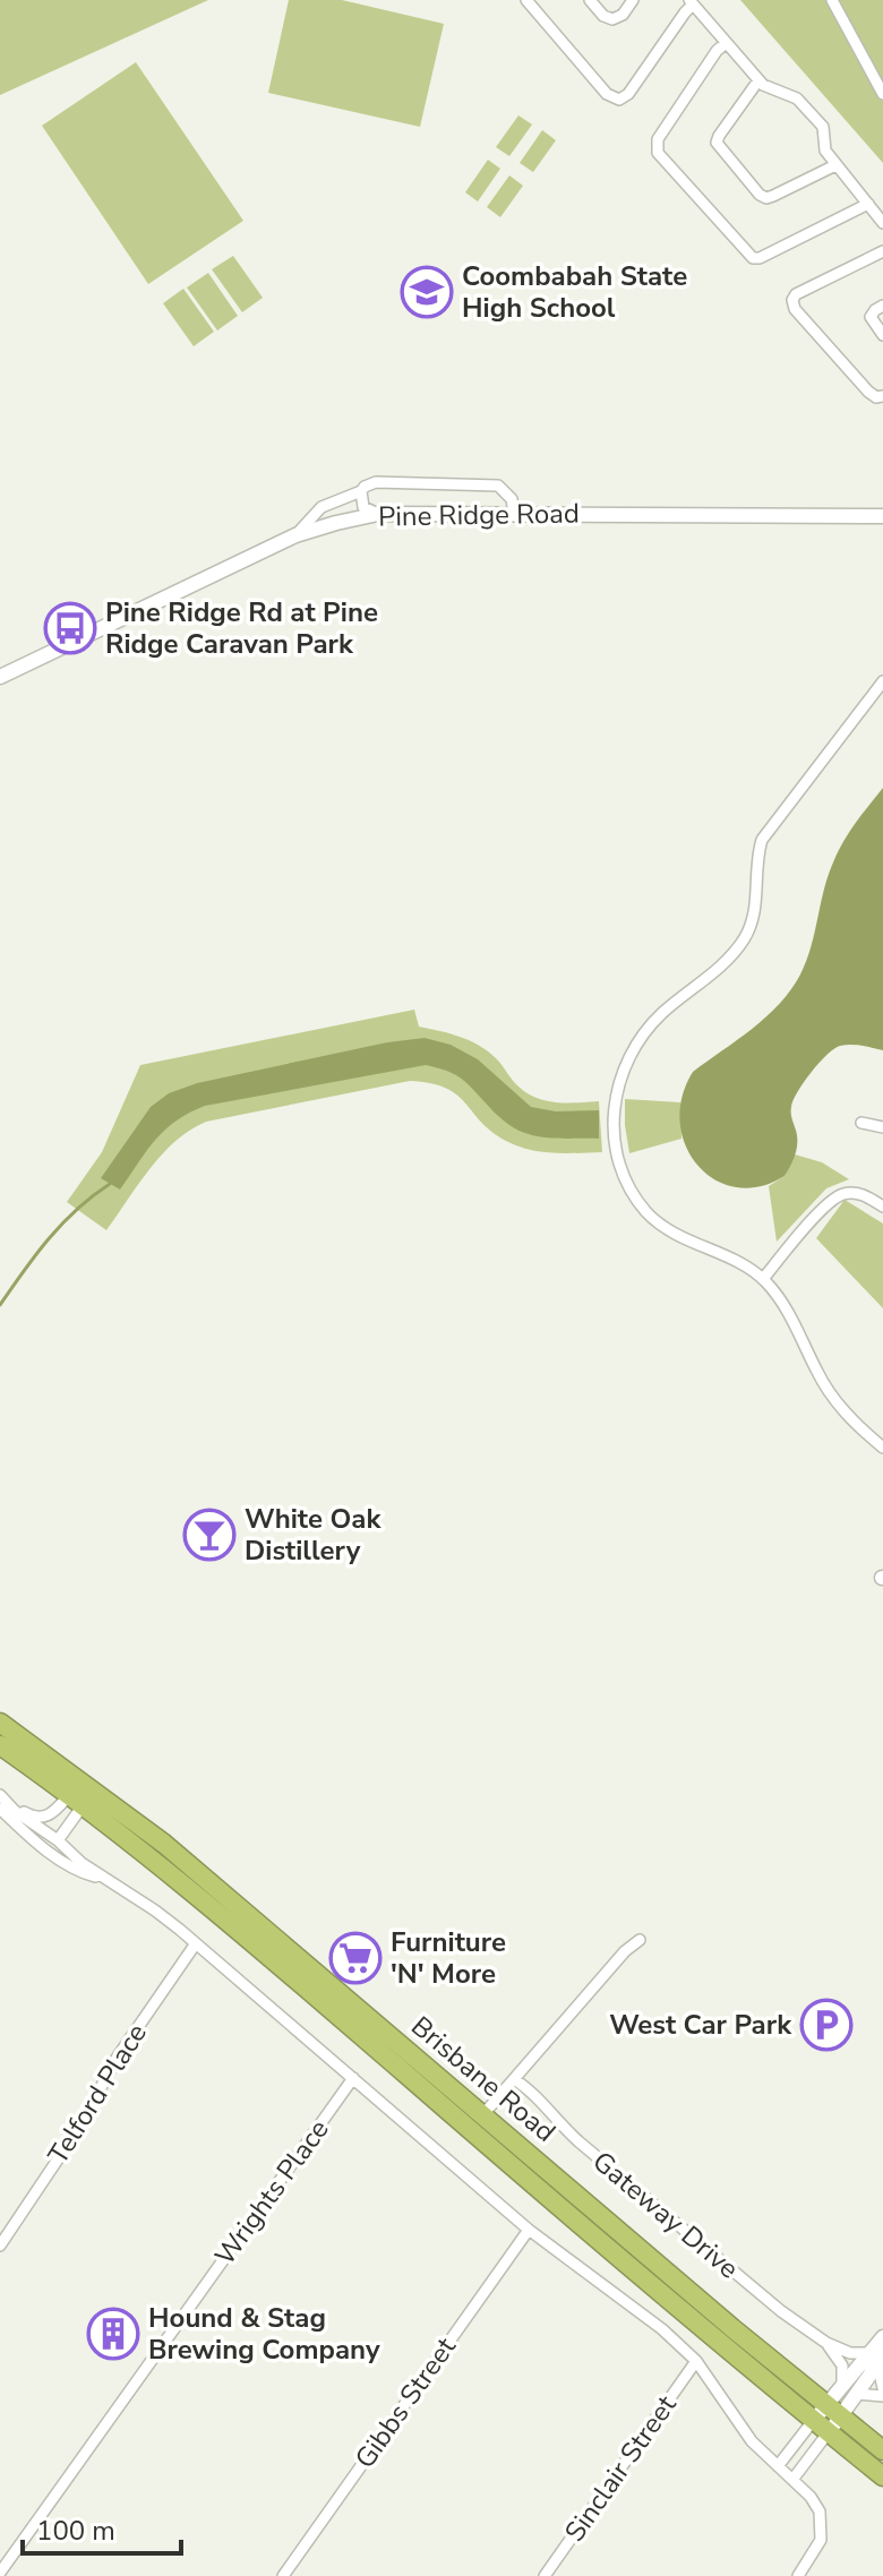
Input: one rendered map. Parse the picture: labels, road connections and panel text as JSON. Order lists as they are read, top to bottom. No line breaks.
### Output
{"streets":{"highway":["Brisbane Road"],"street":["Pine Ridge Road","Telford Place","Wrights Place","Gateway Drive","Gibbs Street","Sinclair Street"]},"places":{"school or university":["Coombabah State High School"],"bus stop":["Pine Ridge Rd at Pine Ridge Caravan Park"],"bar":["White Oak Distillery"],"supermarket":["Furniture 'N' More"],"parking":["West Car Park"],"building":["Hound & Stag Brewing Company"]},"scale_bar":"100 m"}
